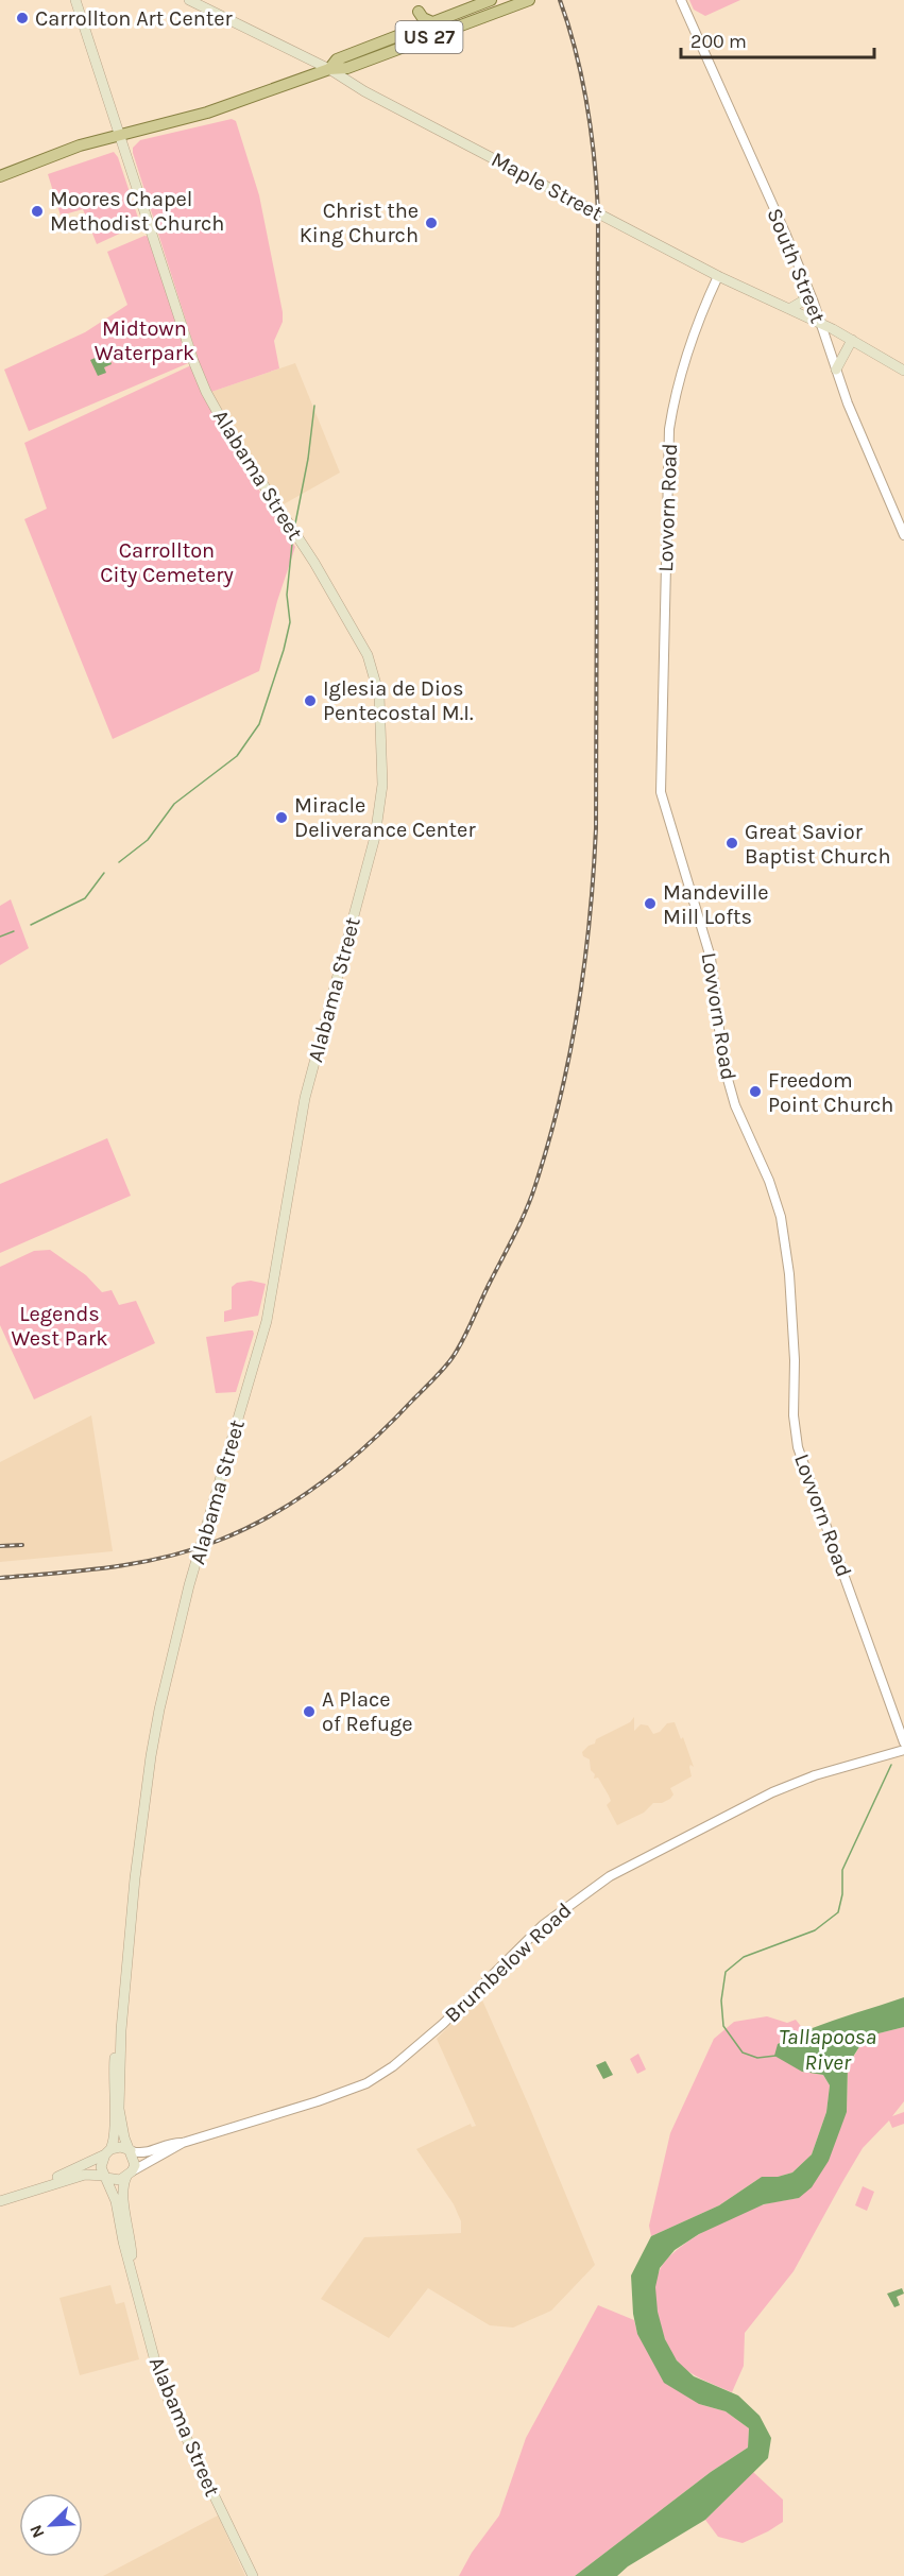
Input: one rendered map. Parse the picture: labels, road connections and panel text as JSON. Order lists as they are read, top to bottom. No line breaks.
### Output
{"streets":{"main road":["US 27","Maple Street","Alabama Street"],"street":["South Street","Lovvorn Road","Brumbelow Road"]},"crossings":[["US 27","Maple Street"],["US 27","Alabama Street"],["Maple Street","South Street"],["Maple Street","Lovvorn Road"],["Alabama Street","Brumbelow Road"]],"water":["Tallapoosa River"],"parks":["Midtown Waterpark","Carrollton City Cemetery","Legends West Park"],"places":["Carrollton Art Center","Moores Chapel Methodist Church","Christ the King Church","Iglesia de Dios Pentecostal M.I.","Miracle Deliverance Center","Great Savior Baptist Church","Mandeville Mill Lofts","Freedom Point Church","A Place of Refuge"],"scale_bar":"200 m","north":"bottom left"}
